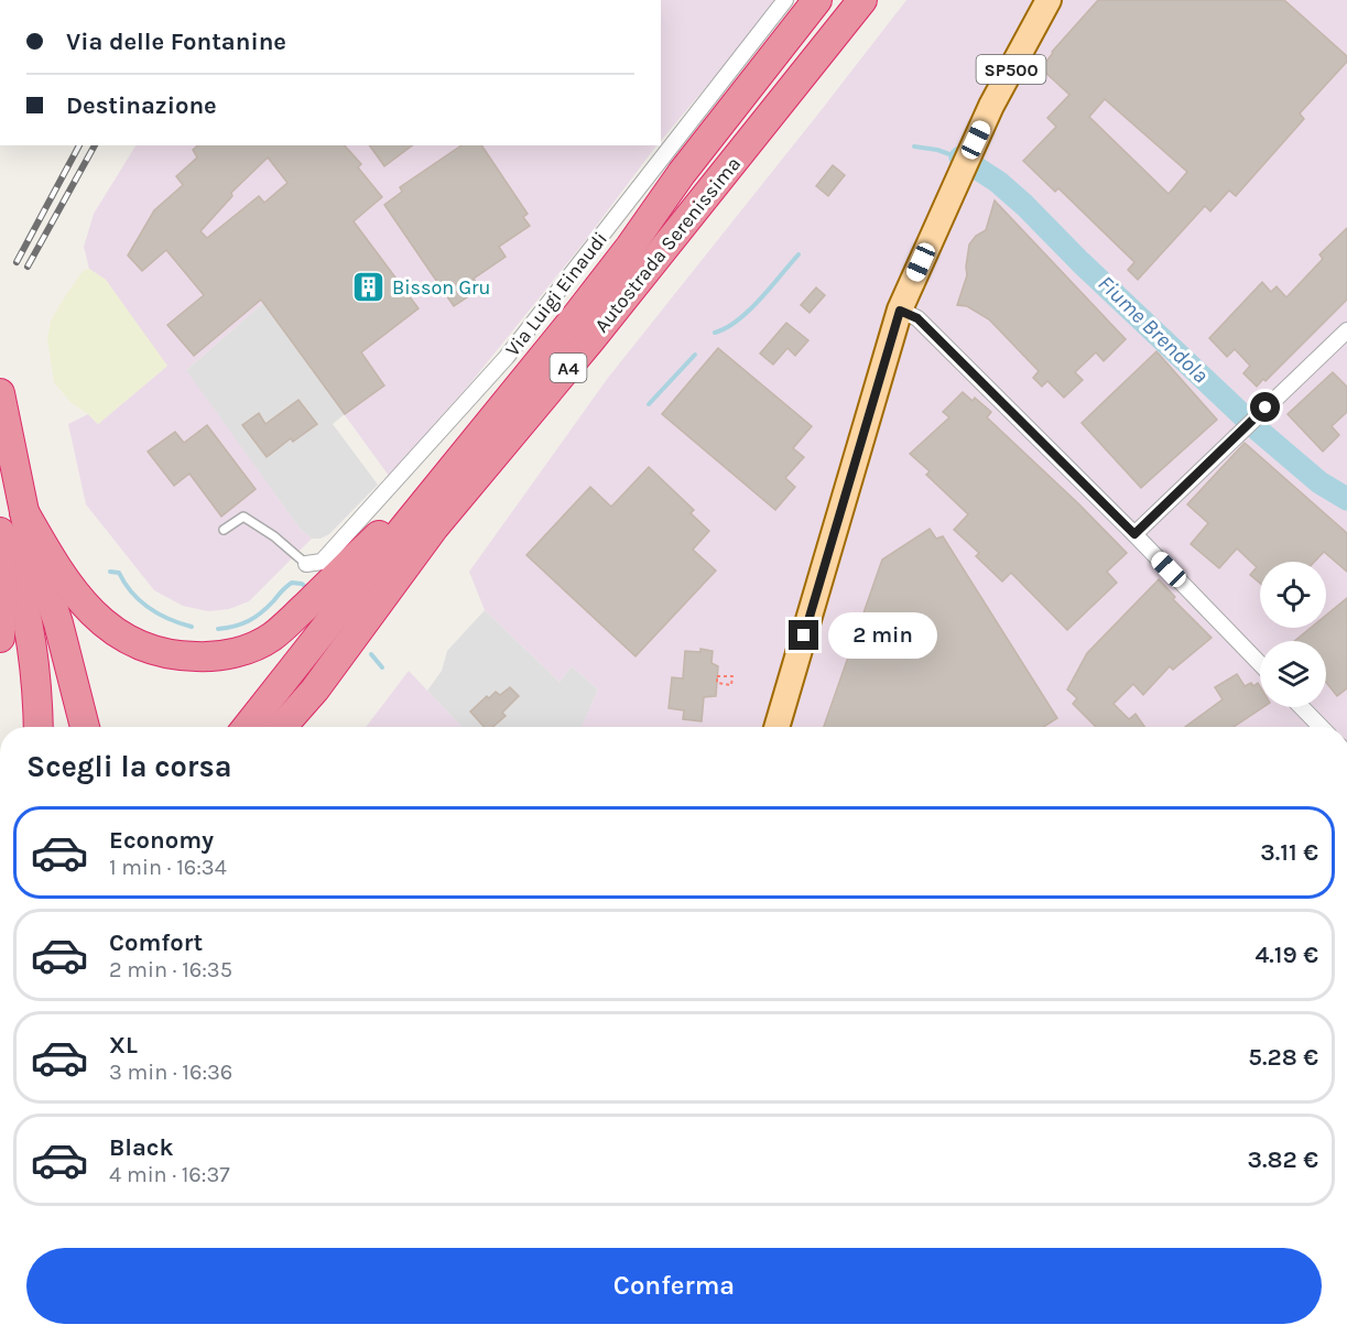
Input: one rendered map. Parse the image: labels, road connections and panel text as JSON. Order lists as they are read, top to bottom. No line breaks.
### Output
{"streets":{"highway":["Autostrada Serenissima","A4"],"main road":["SP500"],"street":["Via Luigi Einaudi"]},"water":["Fiume Brendola"],"places":{"building":["Bisson Gru"]},"page":{"banner":["Via delle Fontanine","Destinazione"],"bubble":"2 min","heading":"Scegli la corsa","list":[{"name":"Economy","note":"1 min · 16:34","value":"3.11 €"},{"name":"Comfort","note":"2 min · 16:35","value":"4.19 €"},{"name":"XL","note":"3 min · 16:36","value":"5.28 €"},{"name":"Black","note":"4 min · 16:37","value":"3.82 €"}],"buttons":"Conferma"}}
